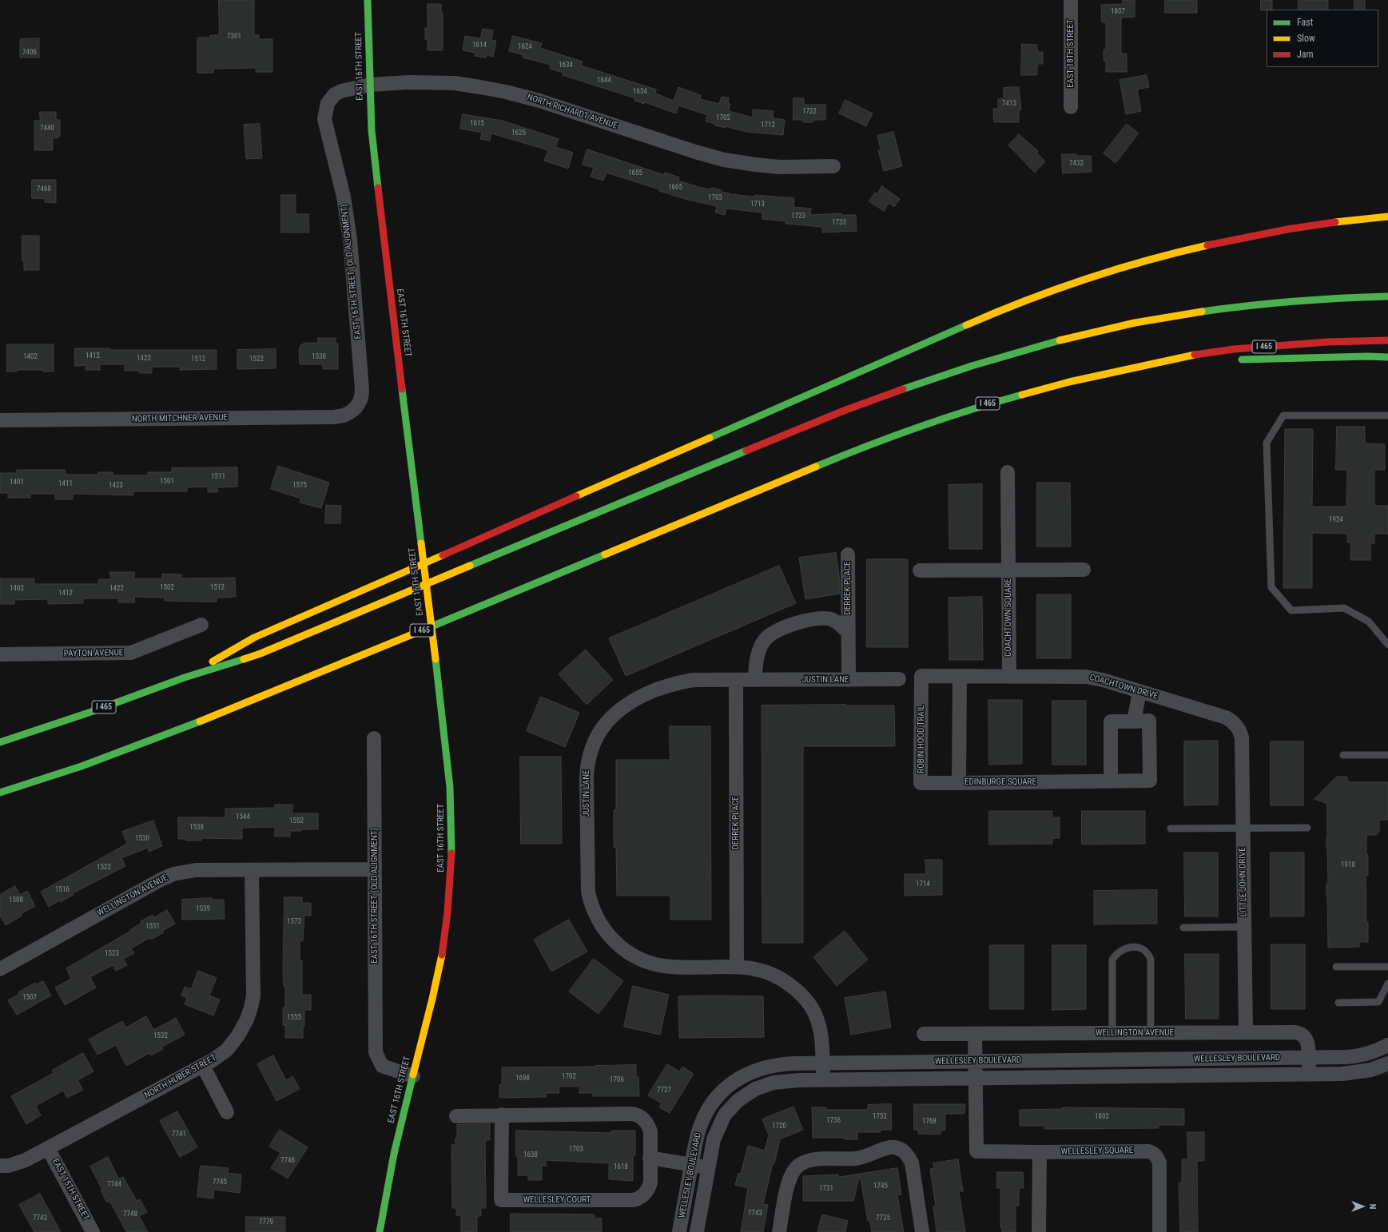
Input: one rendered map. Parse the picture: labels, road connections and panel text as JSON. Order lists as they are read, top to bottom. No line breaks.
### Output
{"streets":{"main road":["EAST 16TH STREET","I 465"],"street":["EAST 18TH STREET","NORTH RICHARDT AVENUE","EAST 16TH STREET (OLD ALIGNMENT)","NORTH MITCHNER AVENUE","DERREK PLACE","COACHTOWN SQUARE","PAYTON AVENUE","JUSTIN LANE","COACHTOWN DRIVE","ROBIN HOOD TRAIL","EDINBURGE SQUARE","LITTLE JOHN DRIVE","WELLINGTON AVENUE","WELLESLEY BOULEVARD","NORTH HUBER STREET","WELLESLEY SQUARE","EAST 15TH STREET","WELLESLEY COURT"]},"crossings":[["EAST 16TH STREET","NORTH RICHARDT AVENUE"],["EAST 16TH STREET","EAST 16TH STREET (OLD ALIGNMENT)"],["NORTH RICHARDT AVENUE","EAST 16TH STREET (OLD ALIGNMENT)"],["EAST 16TH STREET (OLD ALIGNMENT)","NORTH MITCHNER AVENUE"],["EAST 16TH STREET (OLD ALIGNMENT)","WELLINGTON AVENUE"],["DERREK PLACE","JUSTIN LANE"],["COACHTOWN SQUARE","COACHTOWN DRIVE"],["JUSTIN LANE","WELLESLEY BOULEVARD"],["COACHTOWN DRIVE","ROBIN HOOD TRAIL"],["COACHTOWN DRIVE","EDINBURGE SQUARE"],["COACHTOWN DRIVE","LITTLE JOHN DRIVE"],["ROBIN HOOD TRAIL","EDINBURGE SQUARE"],["LITTLE JOHN DRIVE","WELLINGTON AVENUE"],["WELLINGTON AVENUE","WELLESLEY BOULEVARD"],["WELLINGTON AVENUE","NORTH HUBER STREET"],["NORTH HUBER STREET","EAST 15TH STREET"]],"house_numbers":["1807","7301","1614","1624","7406","1634","1644","1654","7413","1722","1702","1615","1712","7440","1625","7432","1655","1665","7460","1703","1713","1723","1733","1412","1402","1530","1422","1512","1522","1511","1501","1401","1411","1423","1575","1924","1502","1512","1402","1422","1412","1544","1552","1538","1530","1910","1522","1714","1516","1508","1539","1573","1531","1523","1507","1555","1532","1702","1698","1706","7727","1752","1802","1736","1768","1720","7741","1703","1638","7746","1618","7745","7744","1745","1731","7743","7748","7743","7735","7779"],"legend":["Fast","Slow","Jam"],"north":"right"}
